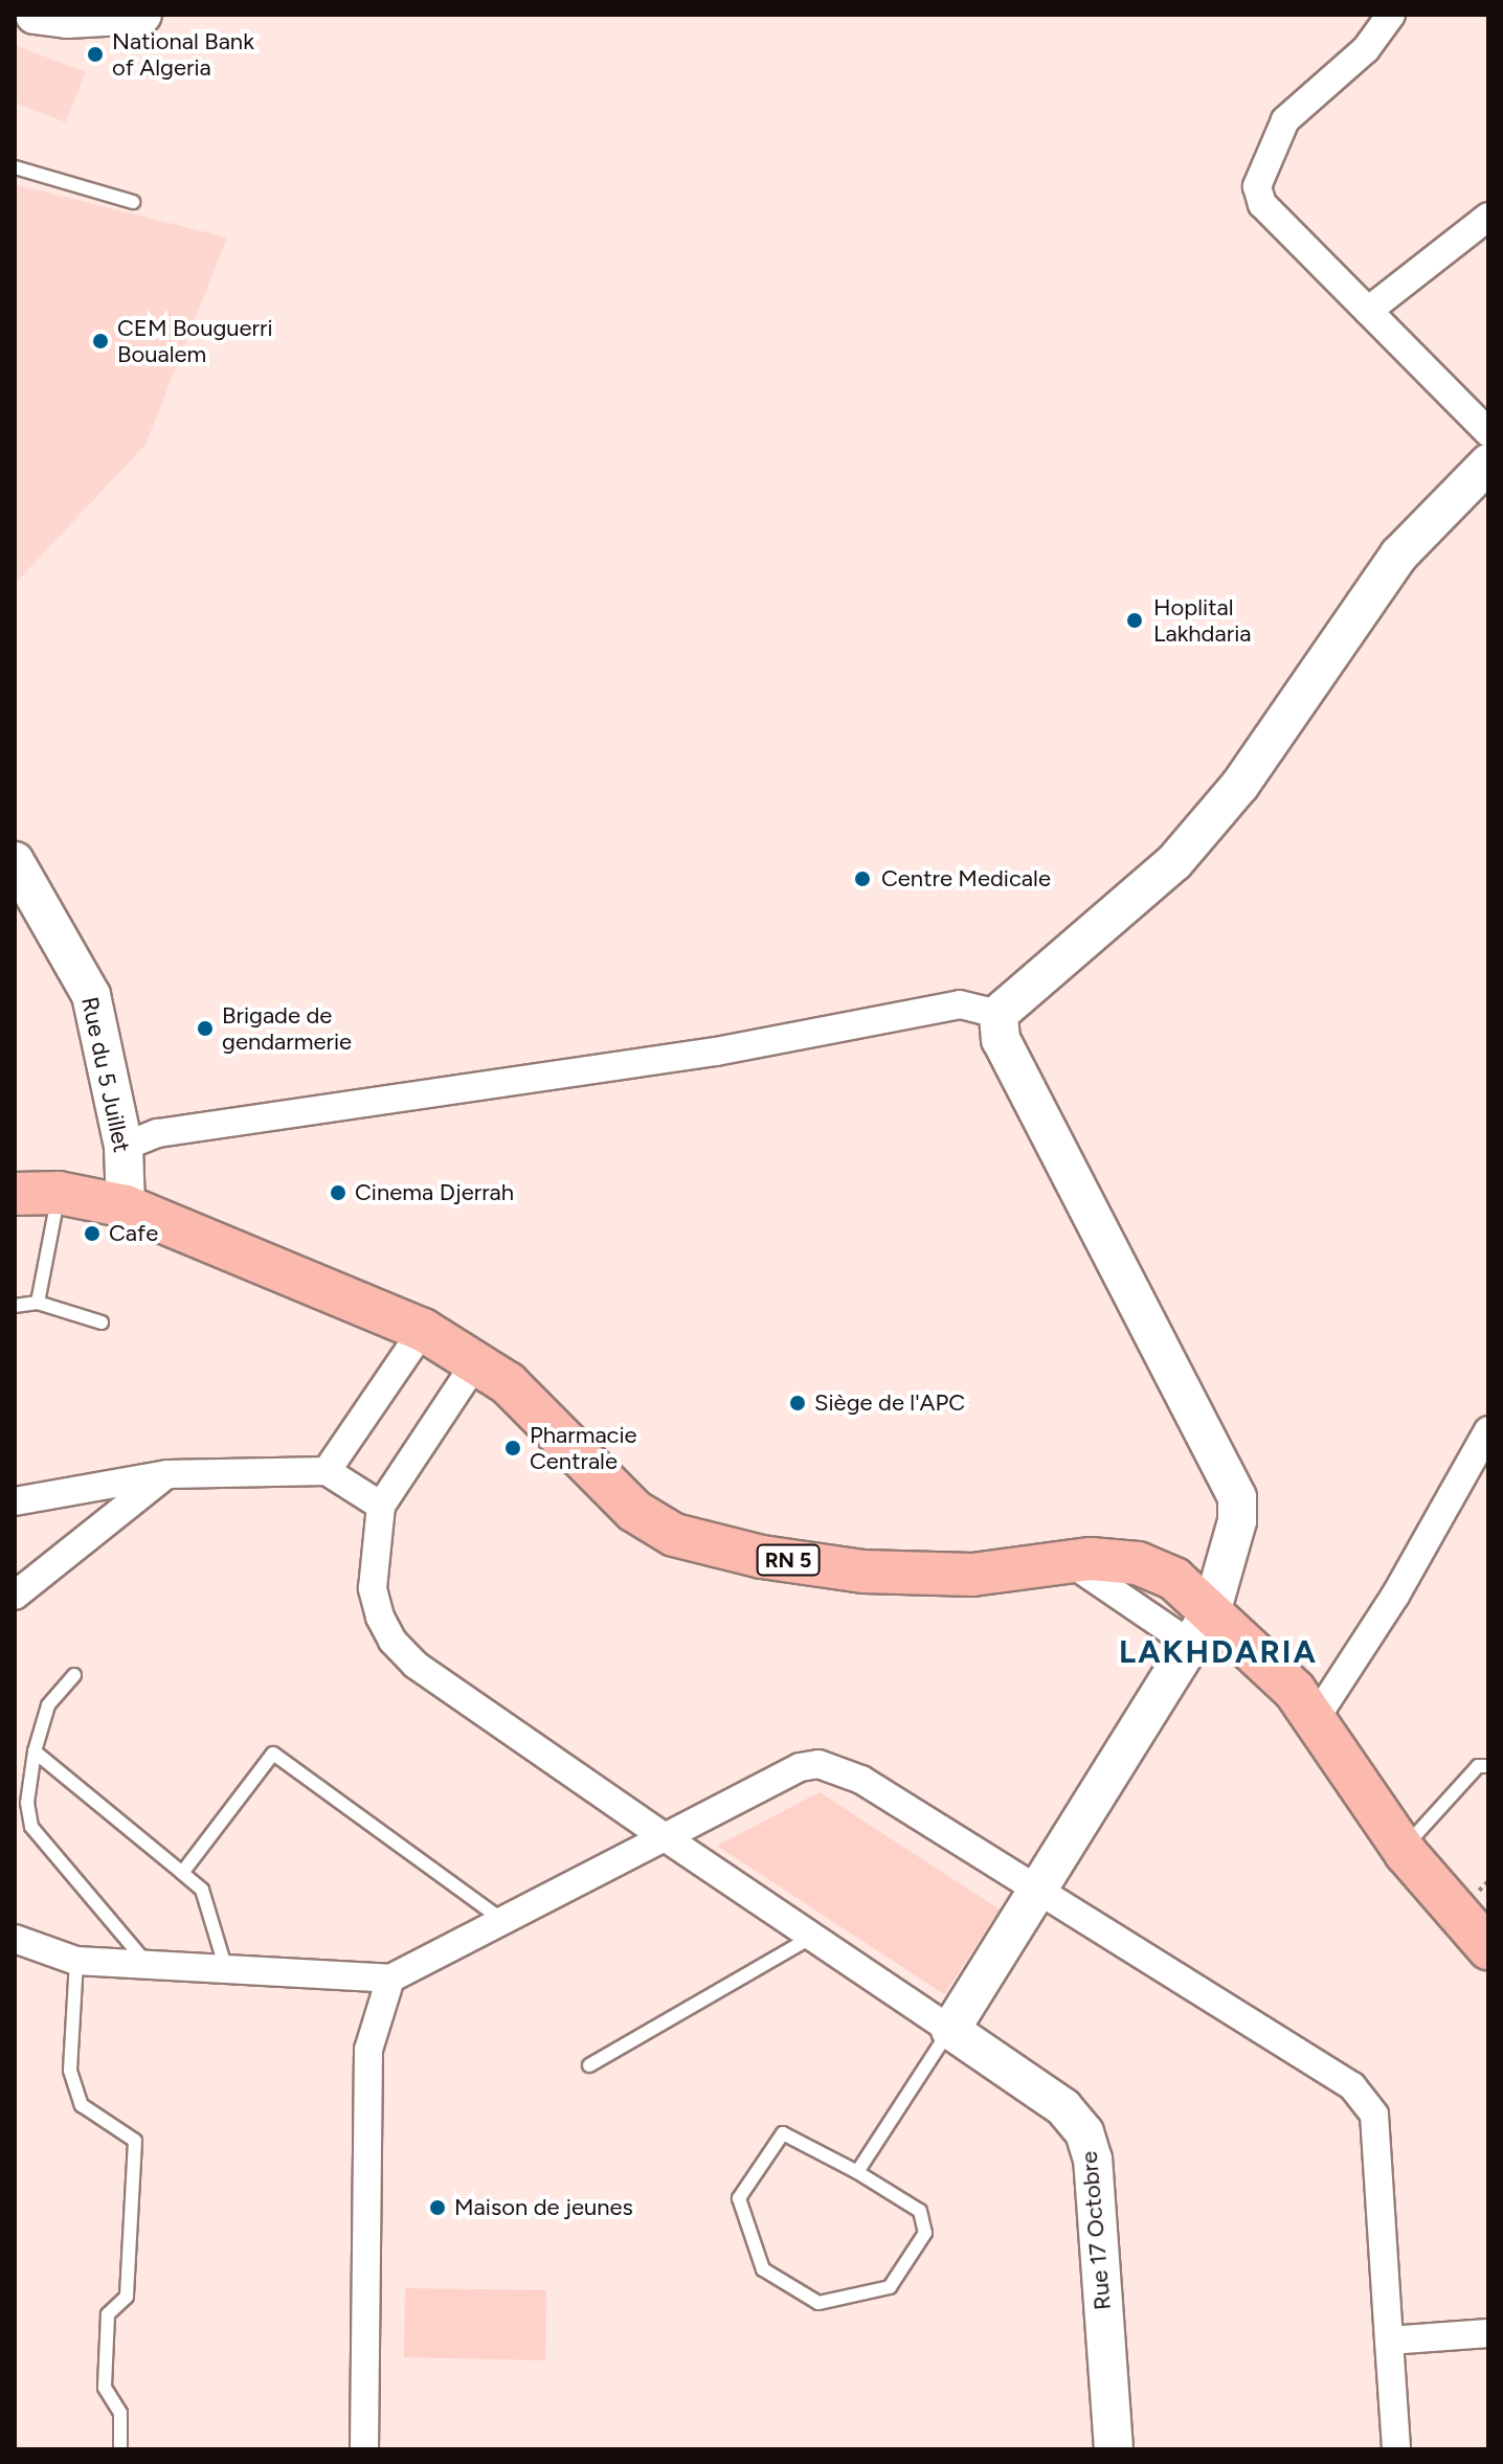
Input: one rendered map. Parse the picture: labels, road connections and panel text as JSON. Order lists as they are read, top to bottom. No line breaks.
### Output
{"streets":{"main road":["RN 5"],"street":["Rue du 5 Juillet","Rue 17 Octobre"]},"crossings":[["Rue du 5 Juillet","RN 5"]],"districts":["LAKHDARIA"],"places":["National Bank of Algeria","CEM Bouguerri Boualem","Hoplital Lakhdaria","Centre Medicale","Brigade de gendarmerie","Cinema Djerrah","Cafe","Siège de l'APC","Pharmacie Centrale","Maison de jeunes"]}
